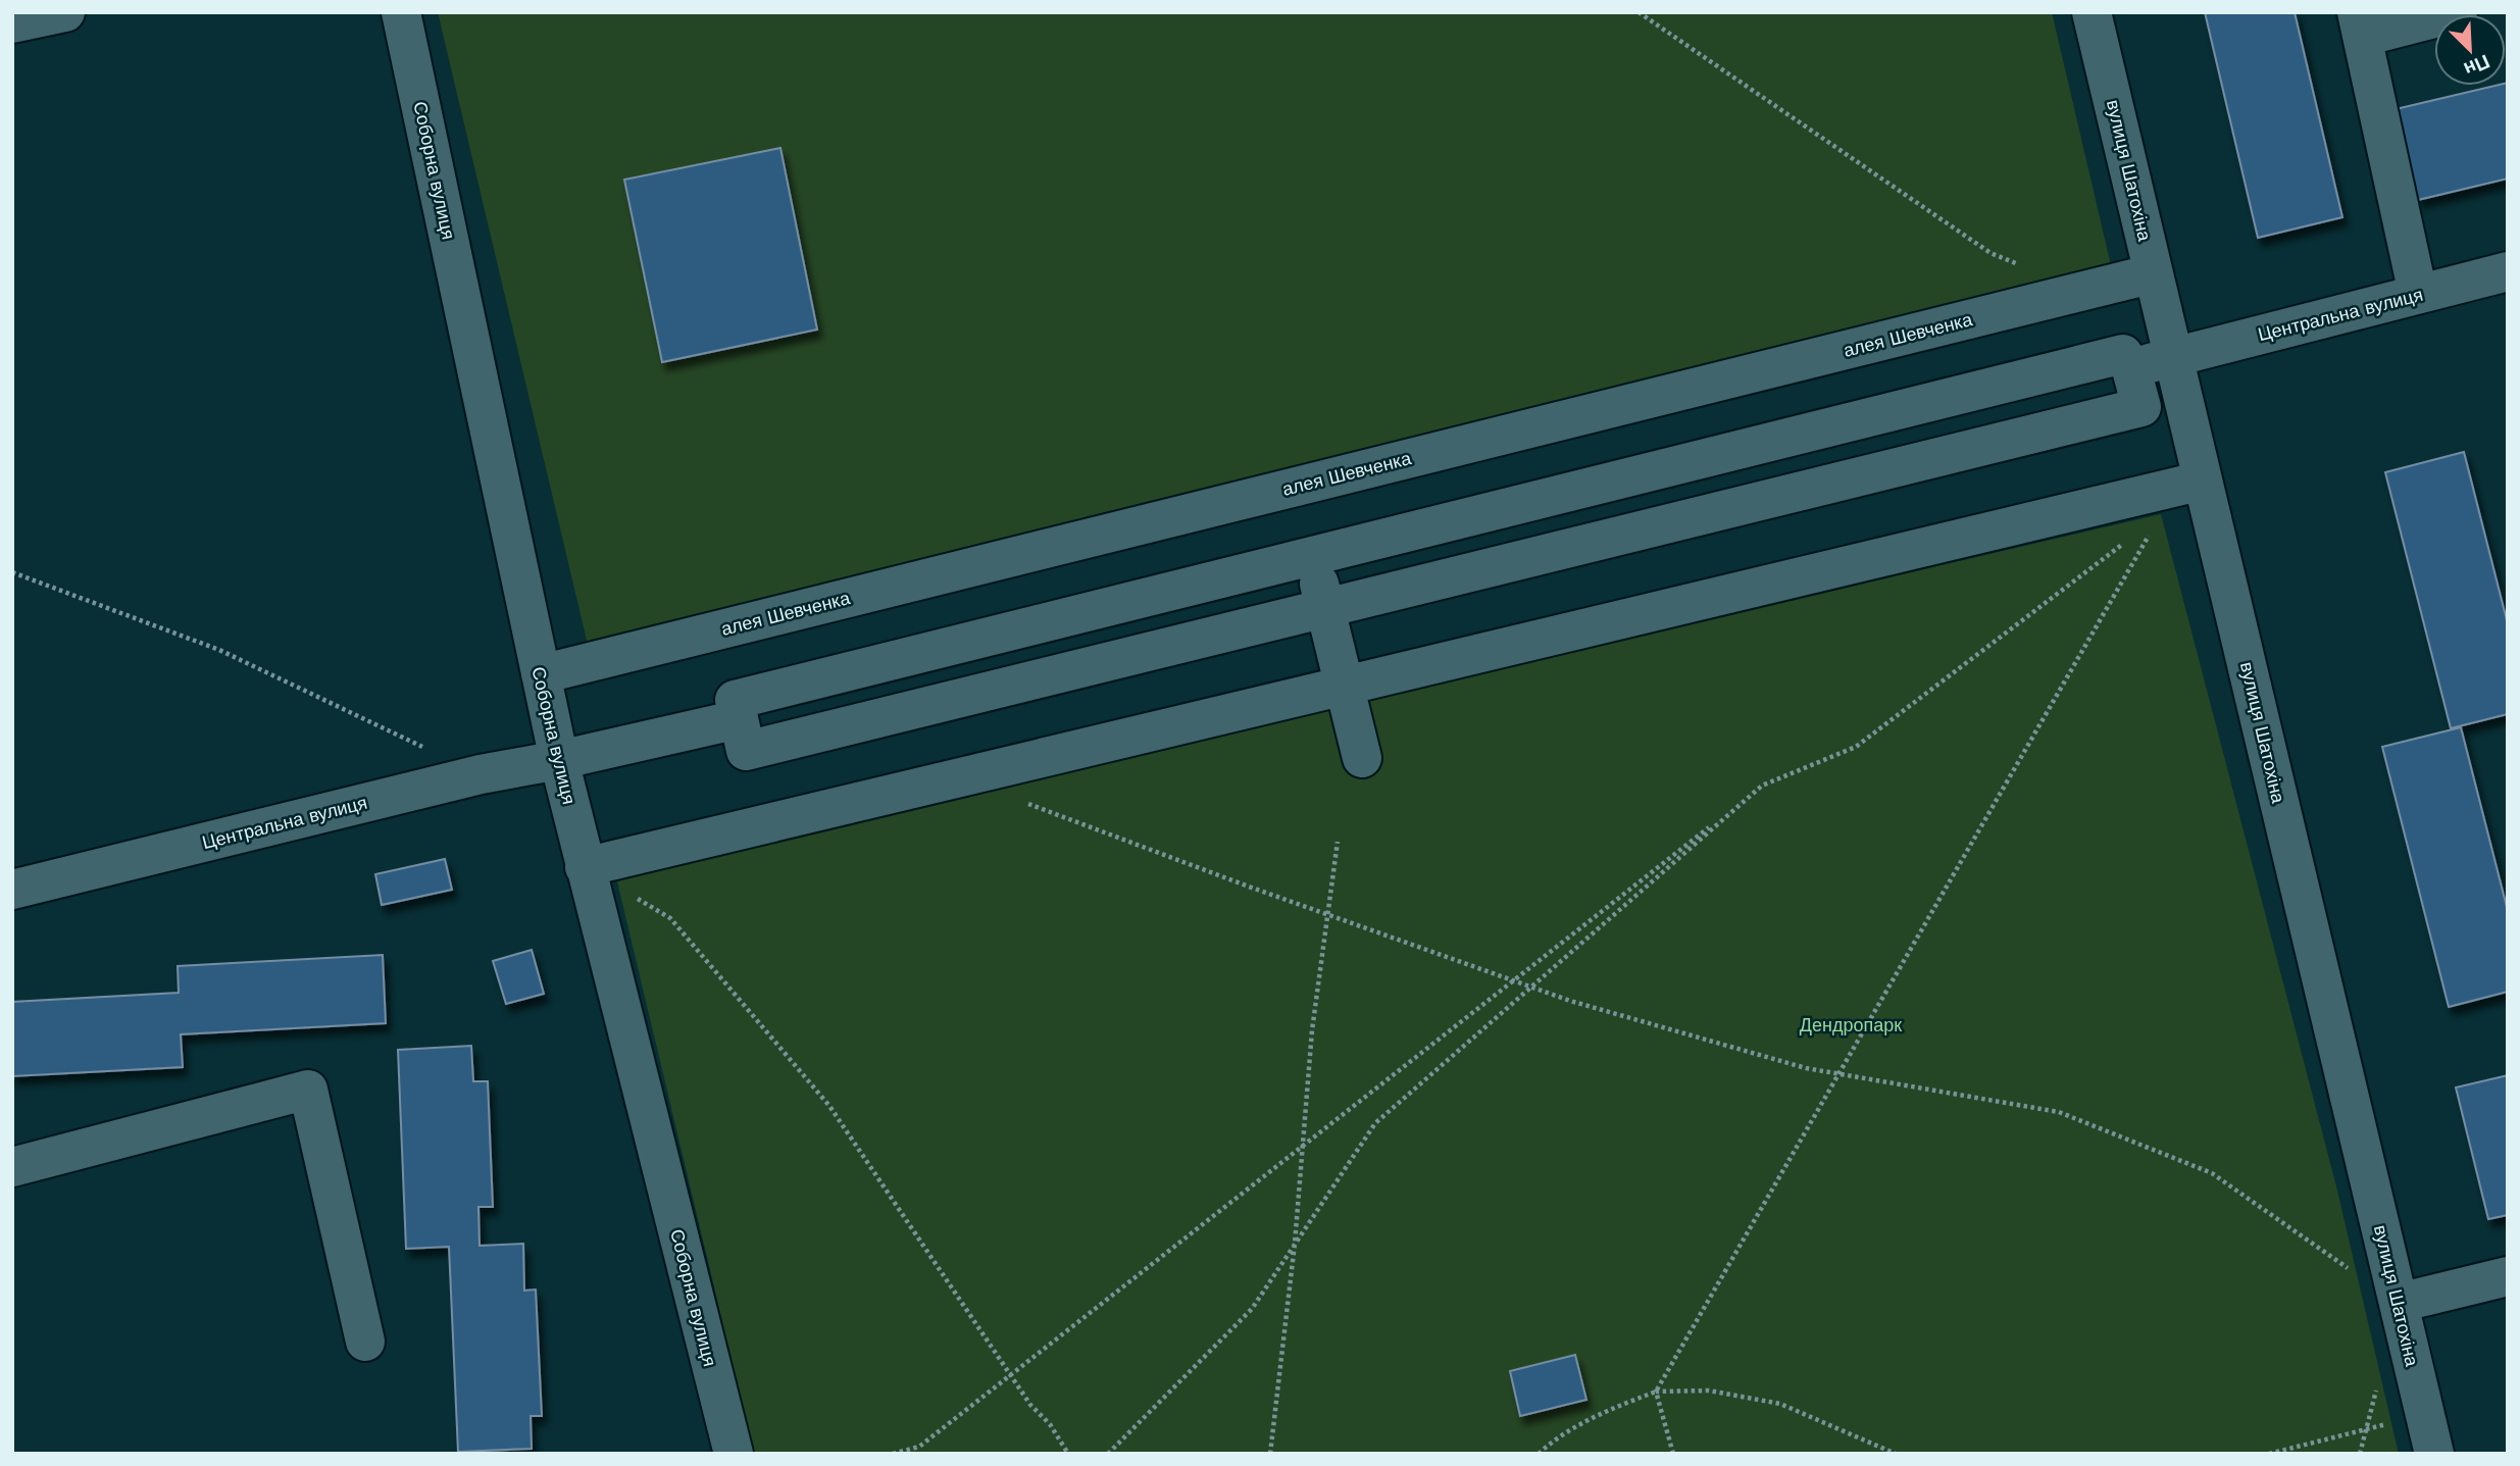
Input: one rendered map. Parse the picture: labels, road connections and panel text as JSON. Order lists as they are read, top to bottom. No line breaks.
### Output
{"streets":{"street":["Соборна вулиця","вулиця Шатохіна","Центральна вулиця","алея Шевченка"]},"crossings":[["Соборна вулиця","Центральна вулиця"],["Соборна вулиця","алея Шевченка"],["вулиця Шатохіна","Центральна вулиця"],["вулиця Шатохіна","алея Шевченка"]],"parks":["Дендропарк"],"north":"bottom right"}
